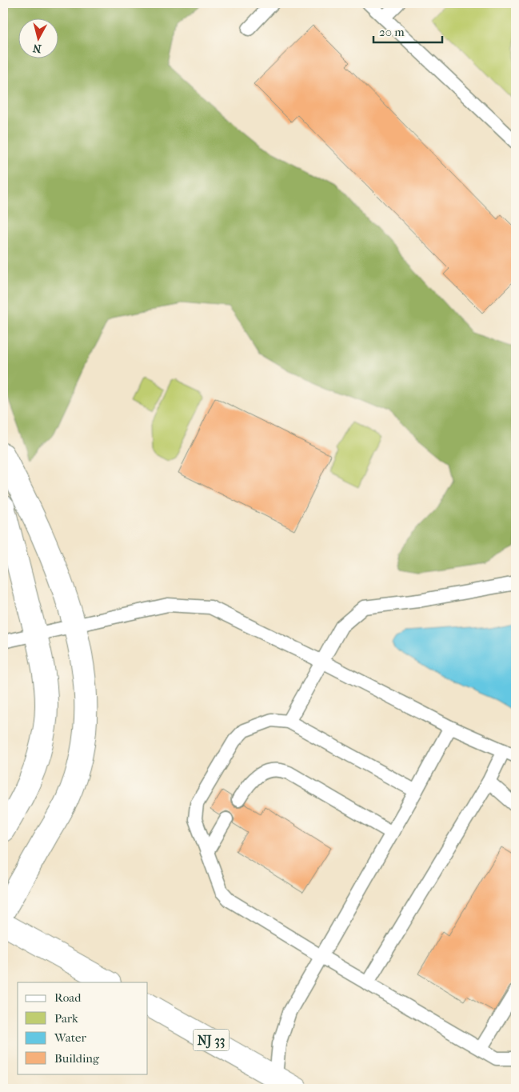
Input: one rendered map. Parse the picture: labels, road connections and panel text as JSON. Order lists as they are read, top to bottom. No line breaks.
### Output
{"streets":{"street":["NJ 33"]},"legend":["Road","Park","Water","Building"],"scale_bar":"20 m","north":"bottom"}
